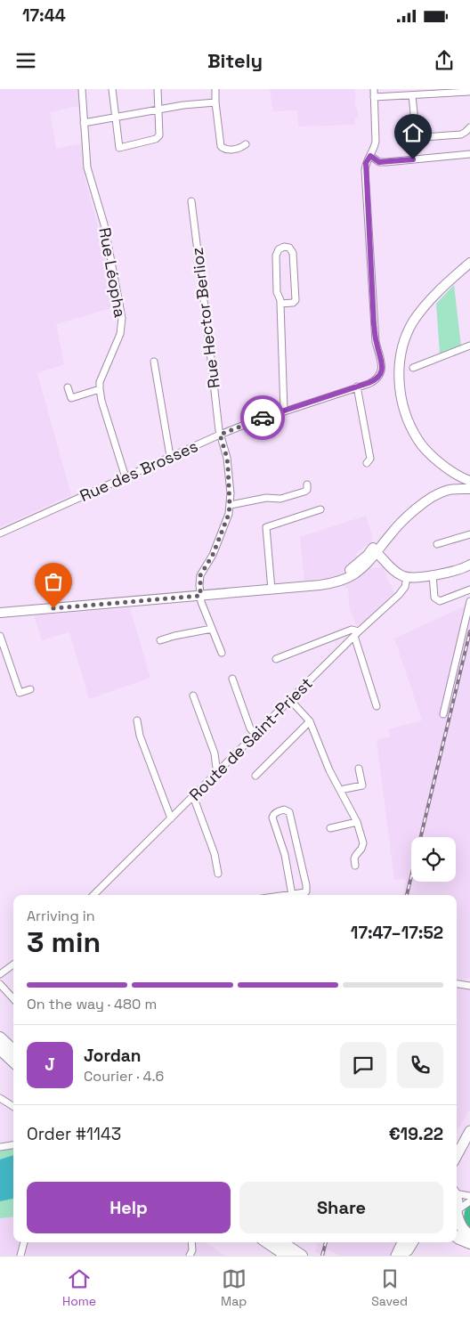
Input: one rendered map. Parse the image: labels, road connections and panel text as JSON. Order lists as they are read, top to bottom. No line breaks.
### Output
{"streets":{"street":["Rue Léopha","Rue Hector Berlioz","Rue des Brosses","Route de Saint-Priest"]},"crossings":[["Rue Léopha","Rue des Brosses"],["Rue Hector Berlioz","Rue des Brosses"]],"page":{"status":"17:44","header":"Bitely","heading":["3 min","Arriving in","17:47–17:52"],"panel":["Jordan","Courier · 4.6","Order #1143","€19.22"],"bar":"On the way · 480 m","round":"J","buttons":["Help","Share"],"tabs":["Home","Map","Saved"]}}
